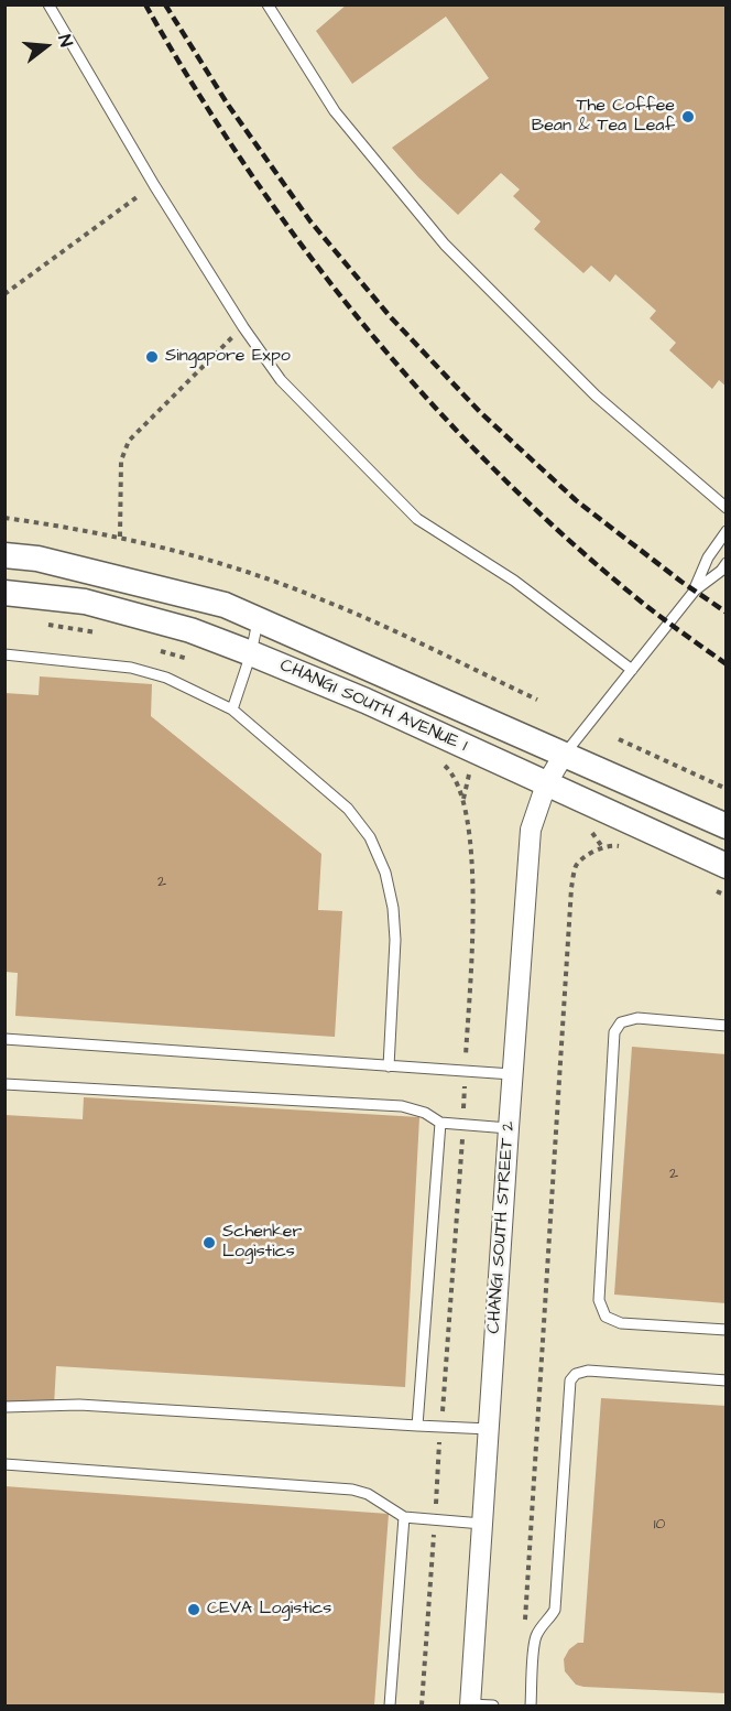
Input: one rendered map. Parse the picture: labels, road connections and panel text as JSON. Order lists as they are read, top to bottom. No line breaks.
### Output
{"streets":{"street":["CHANGI SOUTH AVENUE 1","CHANGI SOUTH STREET 2"]},"crossings":[["CHANGI SOUTH AVENUE 1","CHANGI SOUTH STREET 2"]],"places":["The Coffee Bean & Tea Leaf","Singapore Expo","Schenker Logistics","CEVA Logistics"],"house_numbers":["2","2","10"],"north":"right"}
